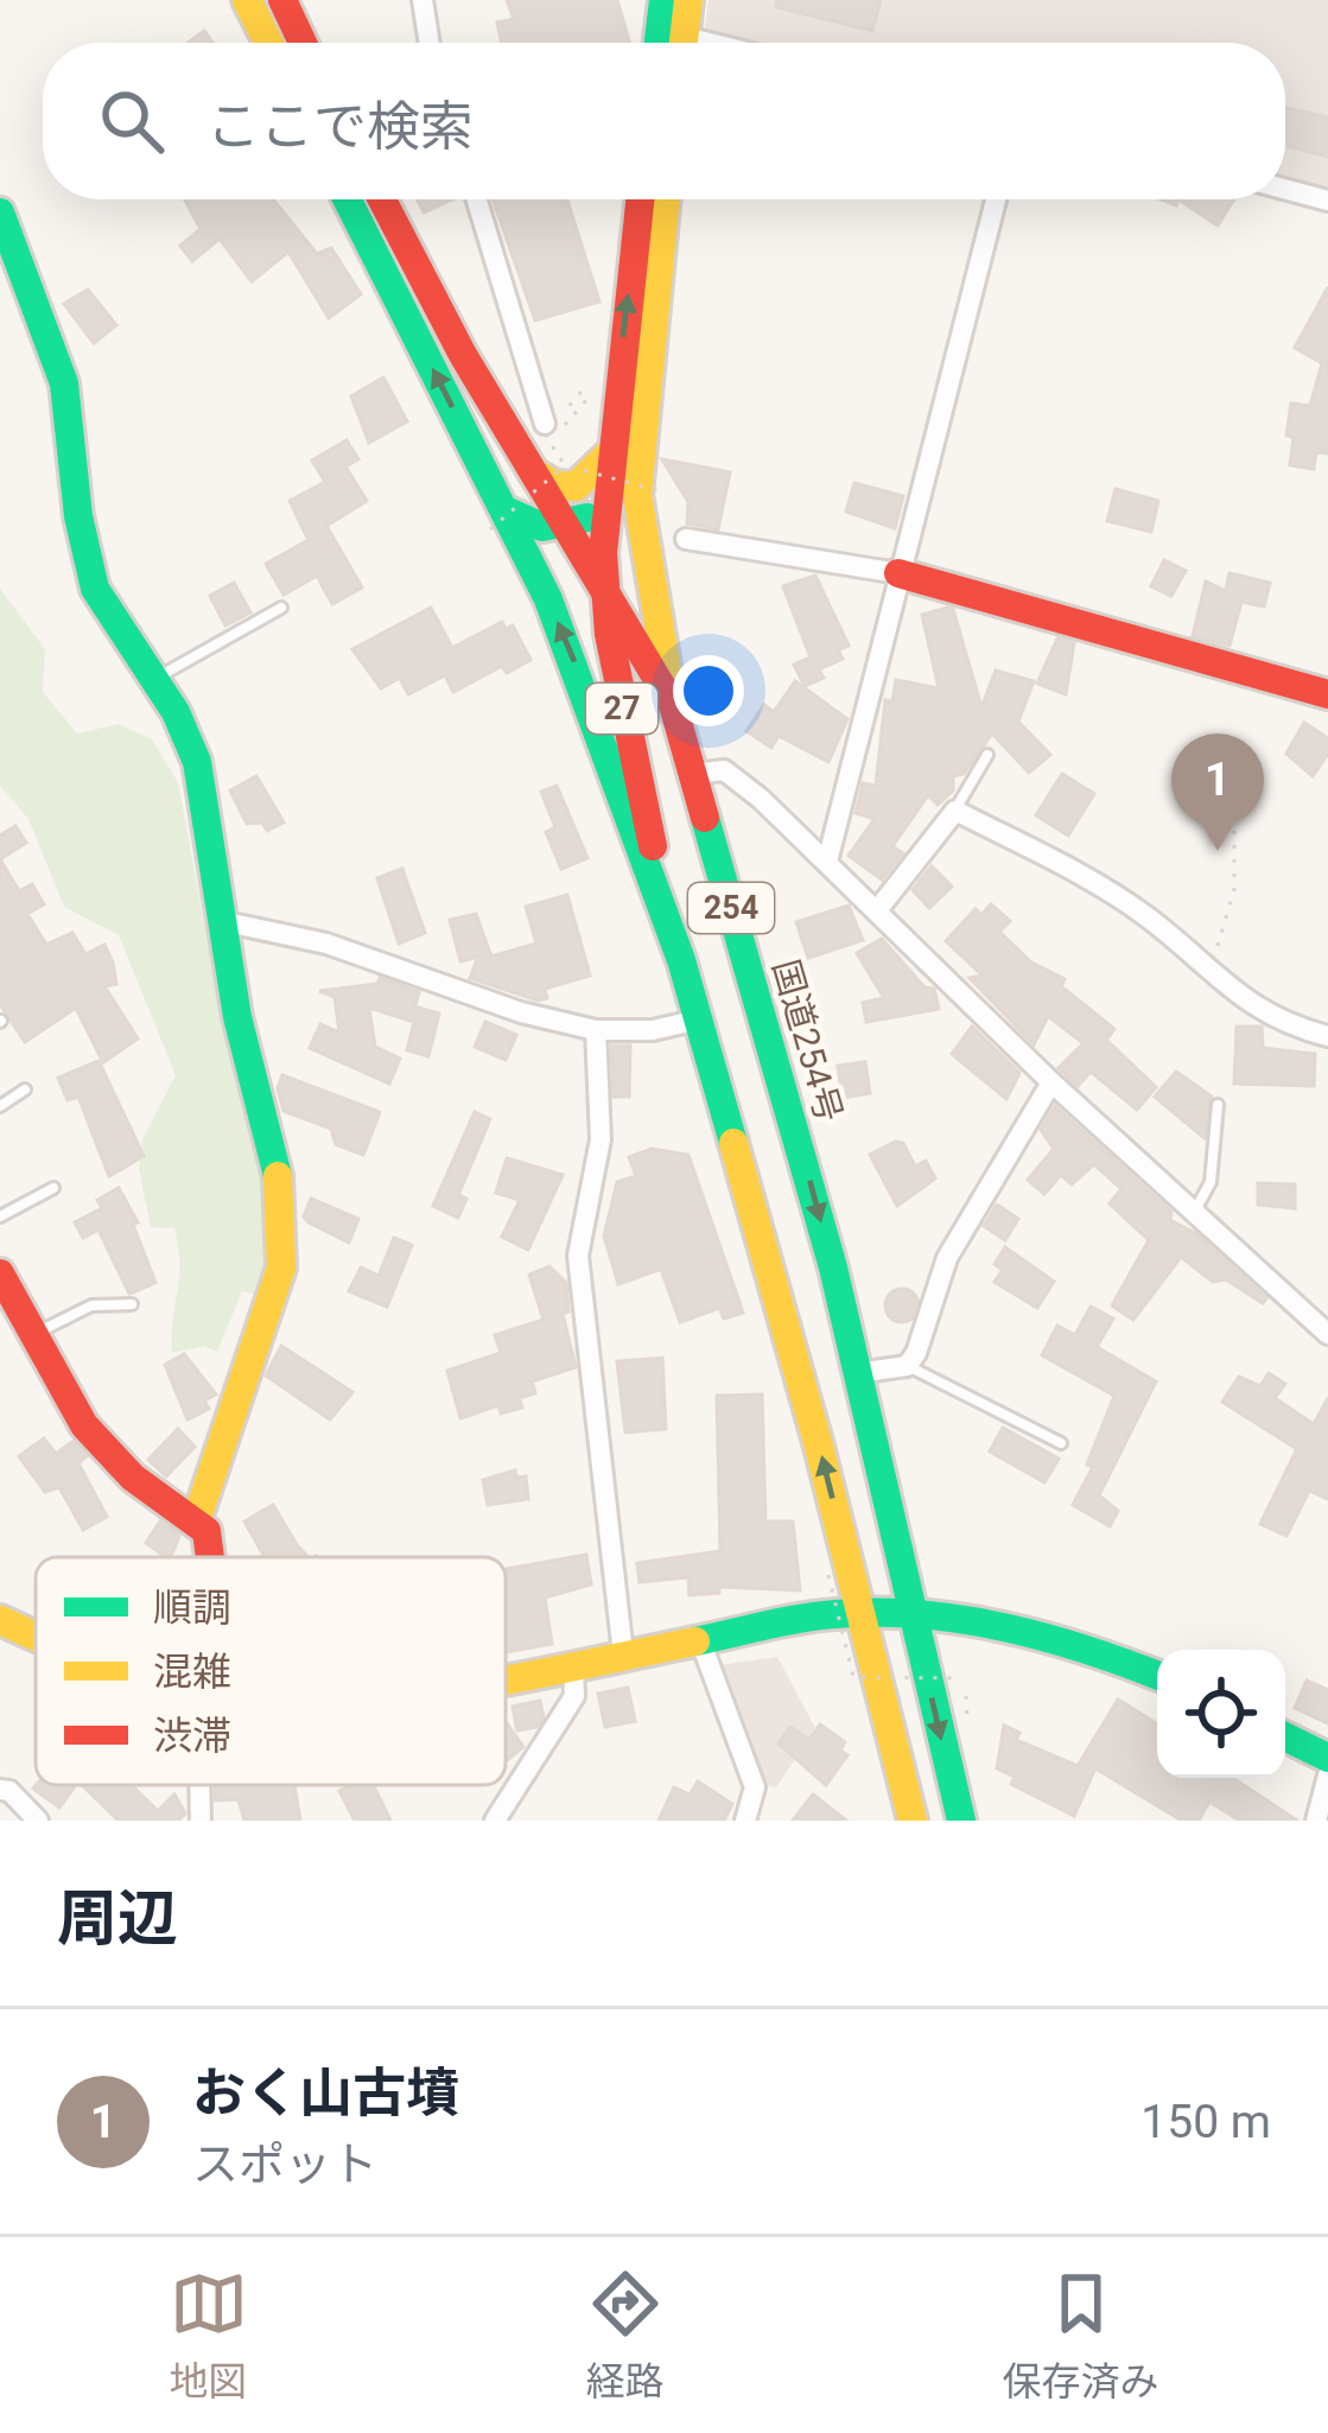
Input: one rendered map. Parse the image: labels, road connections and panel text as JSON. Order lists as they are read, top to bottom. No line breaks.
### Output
{"streets":{"main road":["27","254","国道254号"]},"crossings":[["27","254"],["27","国道254号"]],"legend":["順調","混雑","渋滞"],"page":{"search":"ここで検索","pins":"1","heading":"周辺","list":[{"mark":"1","name":"おく山古墳","note":"スポット","value":"150 m"}],"nav":["地図","経路","保存済み"]}}
